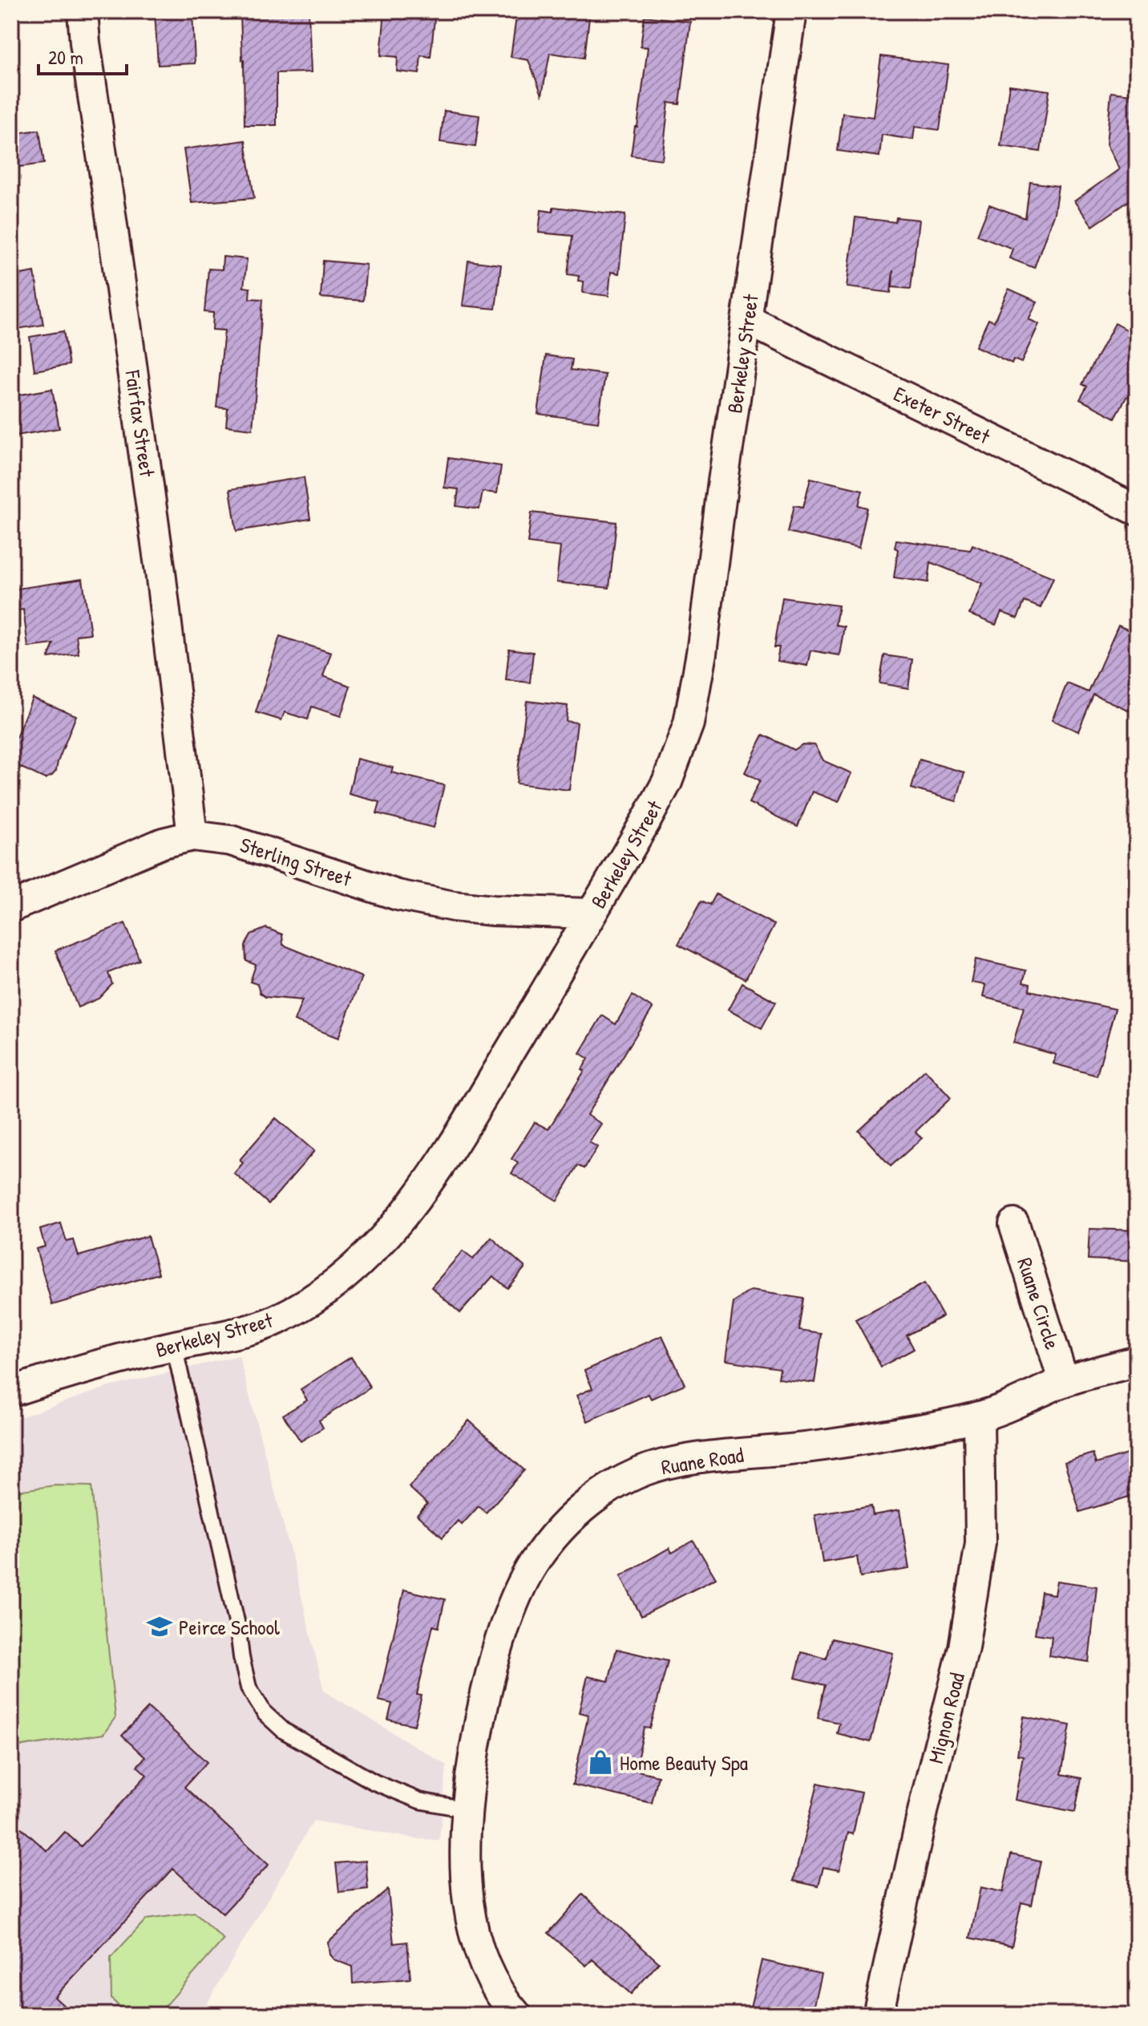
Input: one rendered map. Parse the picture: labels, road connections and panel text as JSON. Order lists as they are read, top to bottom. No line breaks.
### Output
{"streets":{"street":["Berkeley Street","Exeter Street","Fairfax Street","Sterling Street","Ruane Circle","Ruane Road","Mignon Road"]},"crossings":[["Berkeley Street","Exeter Street"],["Berkeley Street","Sterling Street"],["Fairfax Street","Sterling Street"],["Ruane Circle","Ruane Road"],["Ruane Road","Mignon Road"]],"places":{"school or university":["Peirce School"],"shop":["Home Beauty Spa"]},"scale_bar":"20 m"}
